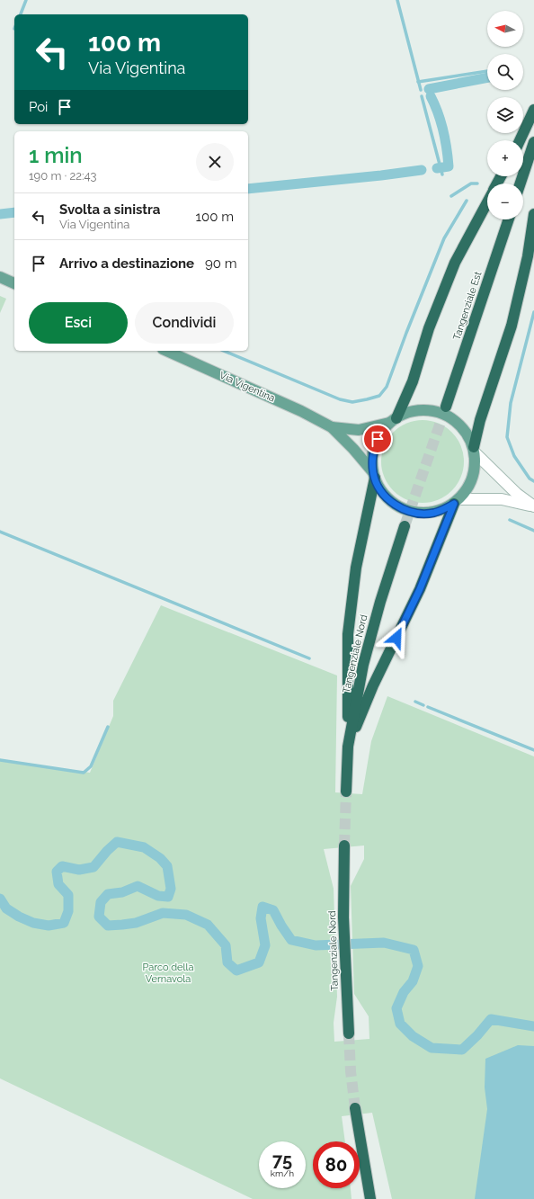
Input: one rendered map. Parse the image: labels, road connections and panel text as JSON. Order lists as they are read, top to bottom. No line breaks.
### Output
{"streets":{"highway":["Tangenziale Est","Tangenziale Nord"],"main road":["Via Vigentina"]},"parks":["Parco della Vernavola"],"north":"left","page":{"map_buttons":["+","−"],"turn":["100 m","Via Vigentina"],"then":"Poi","heading":["1 min","190 m · 22:43"],"list":[{"name":"Svolta a sinistra","note":"Via Vigentina","value":"100 m"},{"name":"Arrivo a destinazione","value":"90 m"}],"buttons":["Esci","Condividi"],"speed":"75 km/h","limit":"80"}}
